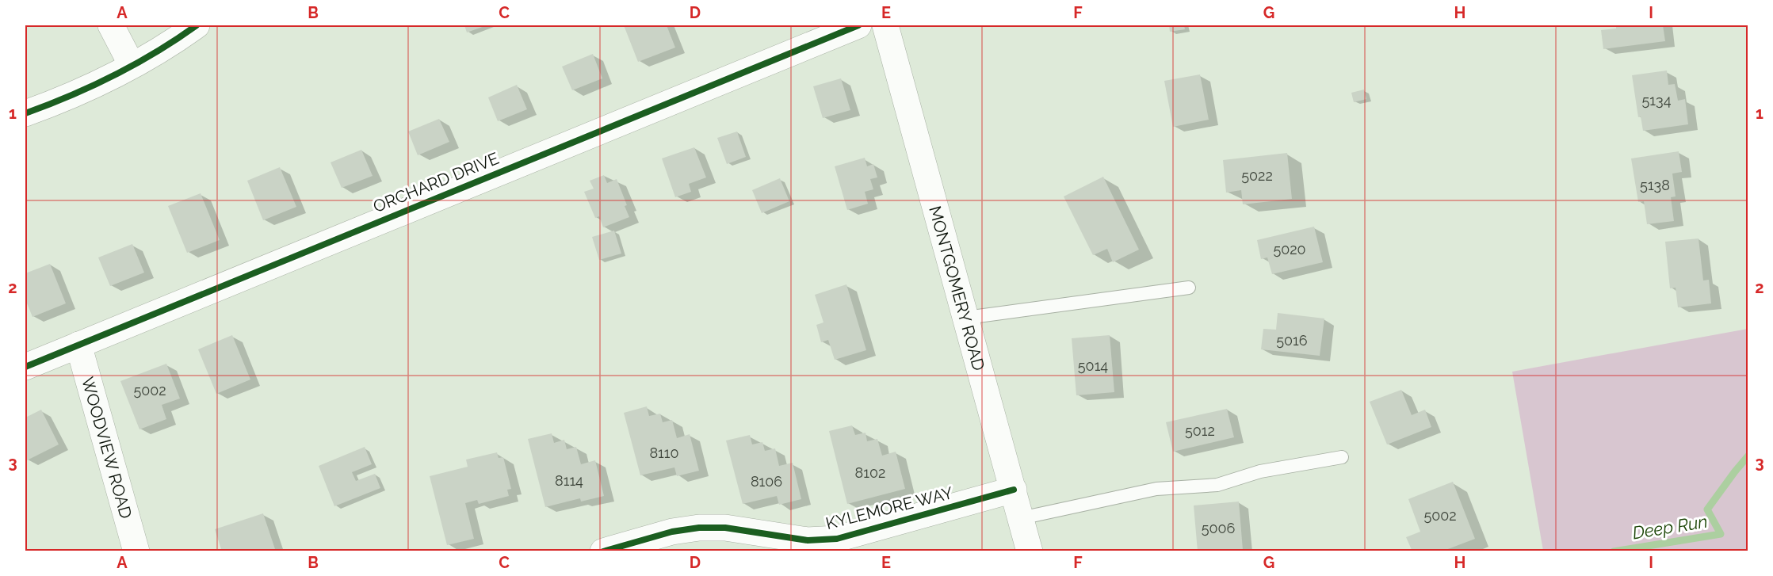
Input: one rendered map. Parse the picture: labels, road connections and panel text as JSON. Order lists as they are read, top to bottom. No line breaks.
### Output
{"streets":{"street":["ORCHARD DRIVE","MONTGOMERY ROAD","WOODVIEW ROAD","KYLEMORE WAY"]},"crossings":[["ORCHARD DRIVE","WOODVIEW ROAD"],["MONTGOMERY ROAD","KYLEMORE WAY"]],"water":["Deep Run"],"house_numbers":["5134","5022","5138","5020","5016","5014","5002","5012","8110","8102","8114","8106","5002","5006"],"grid":{"columns":["A","B","C","D","E","F","G","H","I"],"rows":["1","2","3"]}}
